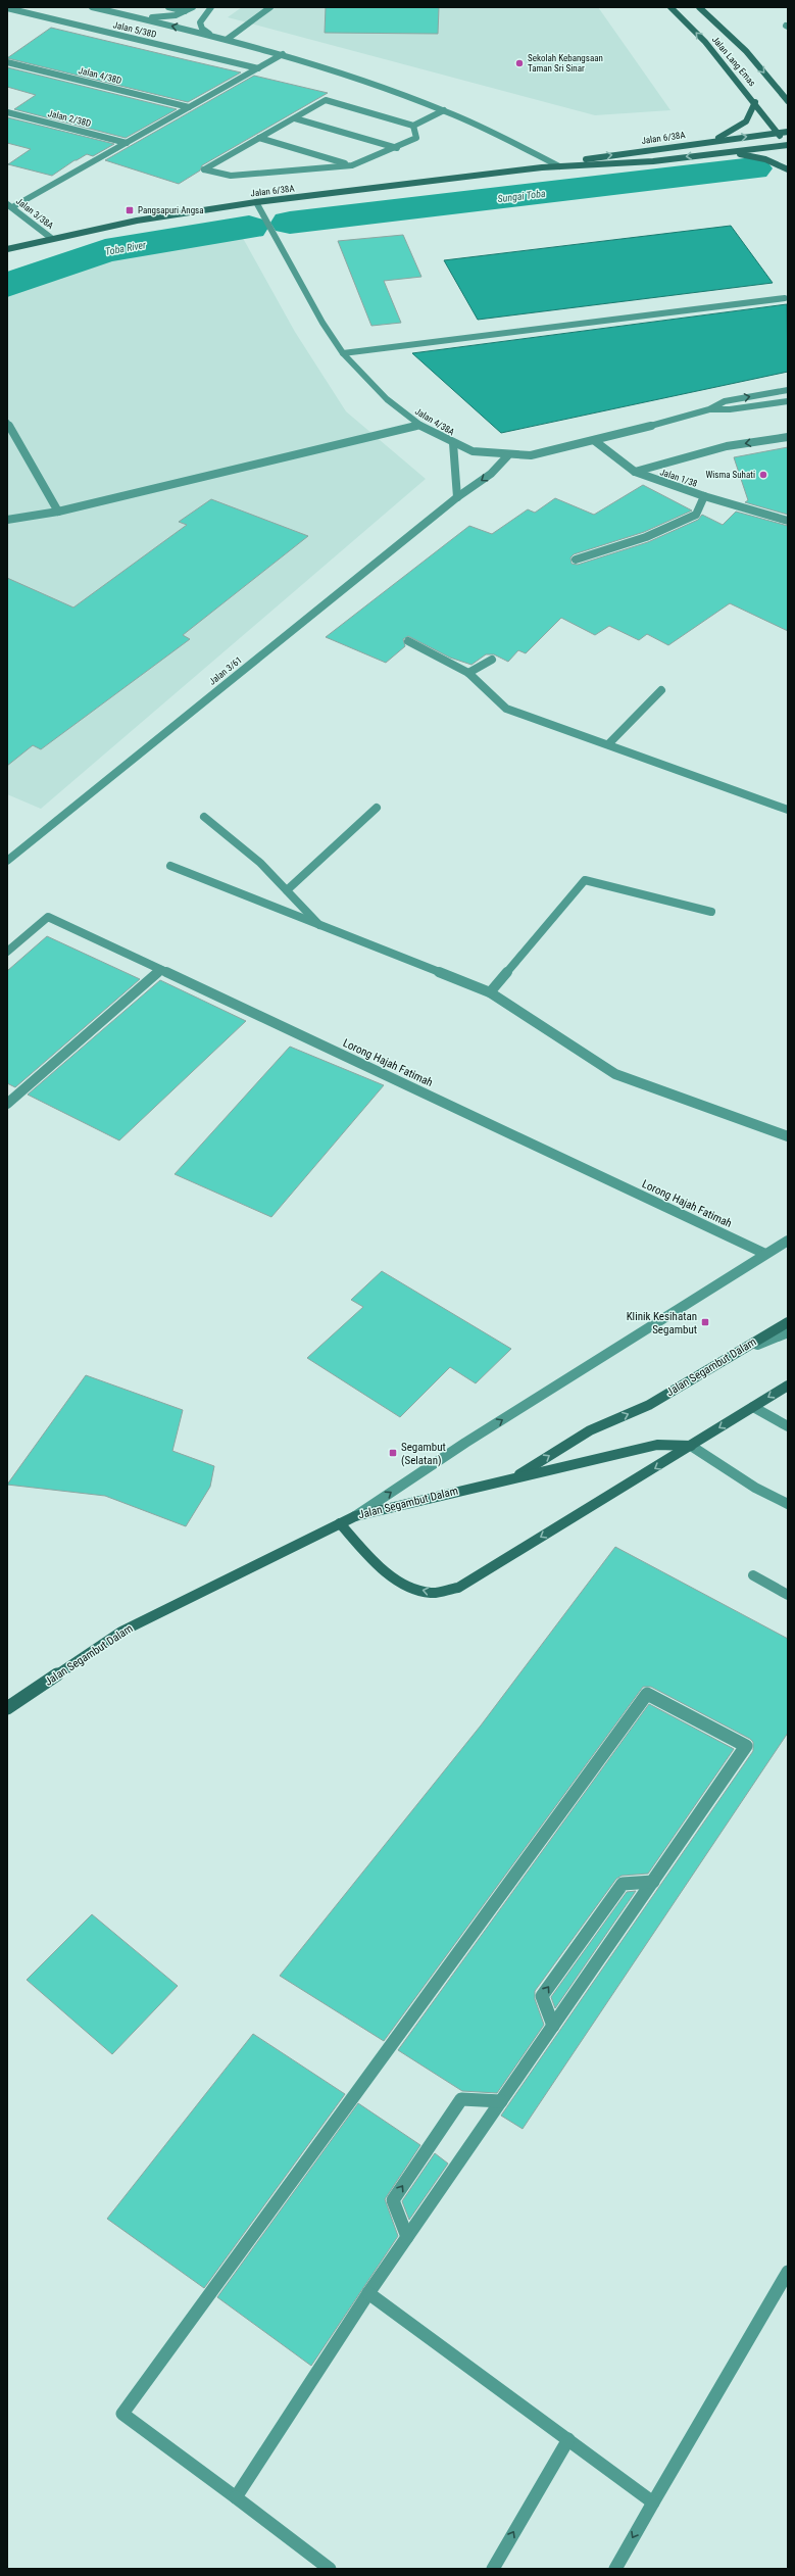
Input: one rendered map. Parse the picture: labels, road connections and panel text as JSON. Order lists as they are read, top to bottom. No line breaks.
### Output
{"streets":{"street":["Jalan 5/38D","Jalan Lang Emas","Jalan 4/38D","Jalan 2/38D","Jalan 6/38A","Jalan 3/38A","Jalan 4/38A","Jalan 1/38","Jalan 3/61","Lorong Hajah Fatimah","Jalan Segambut Dalam"]},"crossings":[["Jalan Lang Emas","Jalan 6/38A"],["Jalan 6/38A","Jalan 3/38A"],["Jalan 6/38A","Jalan 4/38A"],["Jalan 4/38A","Jalan 1/38"],["Jalan 4/38A","Jalan 3/61"]],"water":["Sungai Toba","Toba River"],"places":{"other":["Sekolah Kebangsaan Taman Sri Sinar","Wisma Suhati"],"transit":["Pangsapuri Angsa","Klinik Kesihatan Segambut","Segambut (Selatan)"]}}
